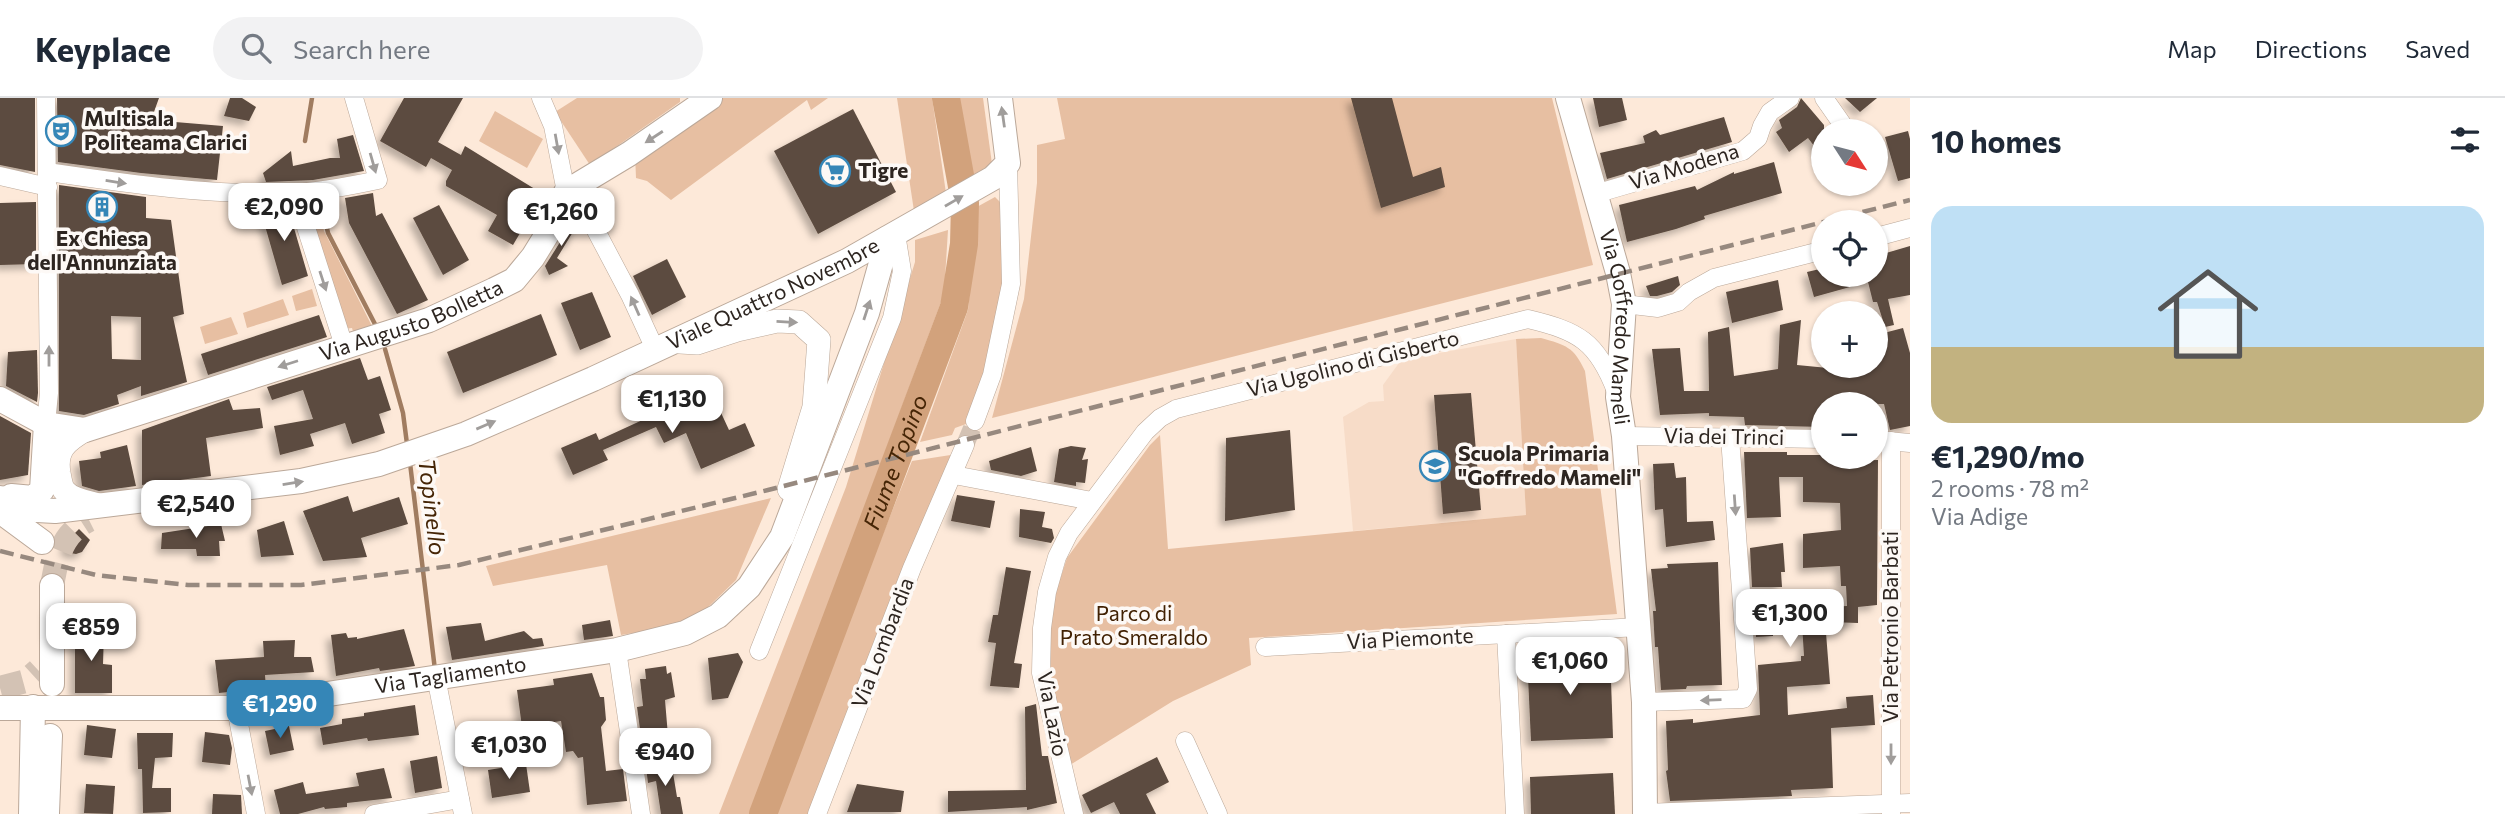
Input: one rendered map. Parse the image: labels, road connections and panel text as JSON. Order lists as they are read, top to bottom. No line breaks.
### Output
{"streets":{"main road":["Viale Quattro Novembre","Via Augusto Bolletta","Via Goffredo Mameli","Via Tagliamento"],"street":["Via Modena","Via Ugolino di Gisberto","Via dei Trinci","Via Petronio Barbati","Via Piemonte","Via Lombardia","Via Lazio"]},"crossings":[["Via Modena","Via Goffredo Mameli"],["Viale Quattro Novembre","Via Augusto Bolletta"],["Viale Quattro Novembre","Via Tagliamento"],["Via Goffredo Mameli","Via Ugolino di Gisberto"],["Via Goffredo Mameli","Via dei Trinci"],["Via Goffredo Mameli","Via Piemonte"],["Via Ugolino di Gisberto","Via Lazio"]],"one_way":["Viale Quattro Novembre","Via Augusto Bolletta","Via Petronio Barbati"],"water":["Fiume Topino","Topinello"],"parks":["Parco di Prato Smeraldo"],"places":{"theatre":["Multisala Politeama Clarici"],"supermarket":["Tigre"],"building":["Ex Chiesa dell'Annunziata"],"school or university":["Scuola Primaria \"Goffredo Mameli\""]},"north":"bottom right","page":{"header":"Keyplace","search":"Search here","nav":["Map","Directions","Saved"],"heading":"10 homes","map_buttons":["+","−"],"list":[{"name":"€1,290/mo","note":"2 rooms · 78 m² · Via Adige"}],"price":["€2,090","€1,260","€1,130","€2,540","€1,300","€859","€1,060","€1,290","€1,030","€940"]}}
